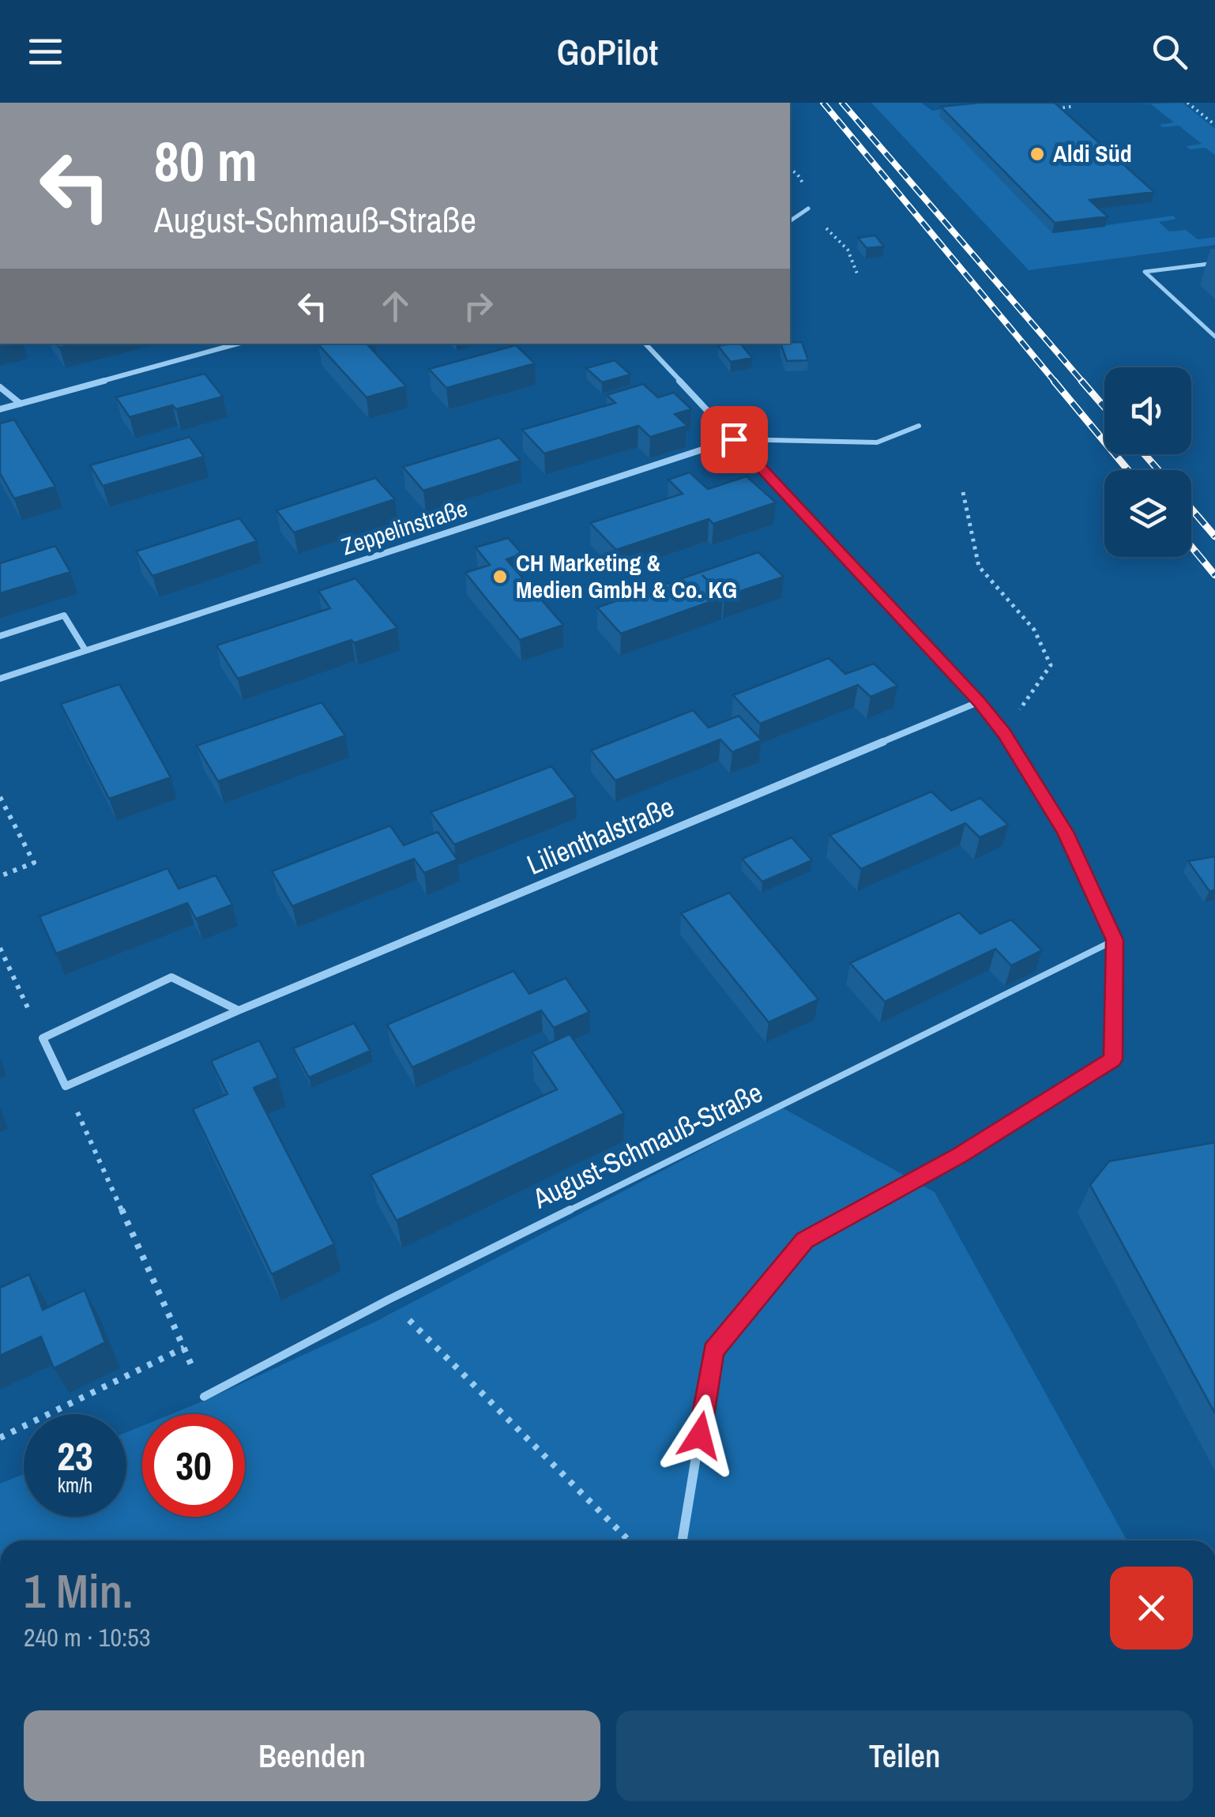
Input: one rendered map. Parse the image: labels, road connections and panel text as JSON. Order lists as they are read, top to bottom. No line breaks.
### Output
{"streets":{"street":["Zeppelinstraße","Lilienthalstraße"],"lane":["August-Schmauß-Straße"]},"places":["Aldi Süd","CH Marketing & Medien GmbH & Co. KG"],"page":{"header":"GoPilot","turn":["80 m","August-Schmauß-Straße"],"speed":"23 km/h","limit":"30","heading":["1 Min.","240 m · 10:53"],"buttons":["Beenden","Teilen"]}}
